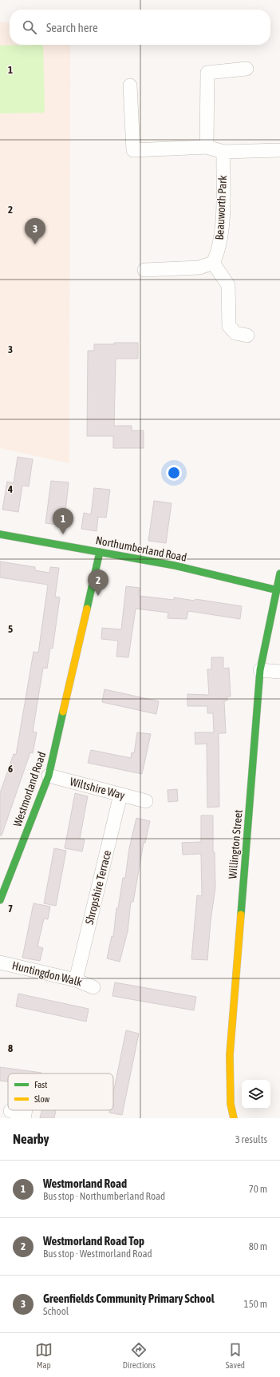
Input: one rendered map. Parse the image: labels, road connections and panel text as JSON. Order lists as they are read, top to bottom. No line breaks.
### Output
{"streets":{"street":["Beauworth Park","Northumberland Road","Wiltshire Way","Westmorland Road","Willington Street","Shropshire Terrace","Huntingdon Walk"]},"crossings":[["Northumberland Road","Westmorland Road"],["Northumberland Road","Willington Street"],["Wiltshire Way","Westmorland Road"],["Wiltshire Way","Shropshire Terrace"],["Shropshire Terrace","Huntingdon Walk"]],"legend":["Fast","Slow"],"page":{"search":"Search here","pins":["3","1","2"],"heading":["Nearby","3 results"],"list":[{"mark":"1","name":"Westmorland Road","note":"Bus stop · Northumberland Road","value":"70 m"},{"mark":"2","name":"Westmorland Road Top","note":"Bus stop · Westmorland Road","value":"80 m"},{"mark":"3","name":"Greenfields Community Primary School","note":"School","value":"150 m"}],"nav":["Map","Directions","Saved"]},"grid":{"rows":["1","2","3","4","5","6","7","8"]}}
